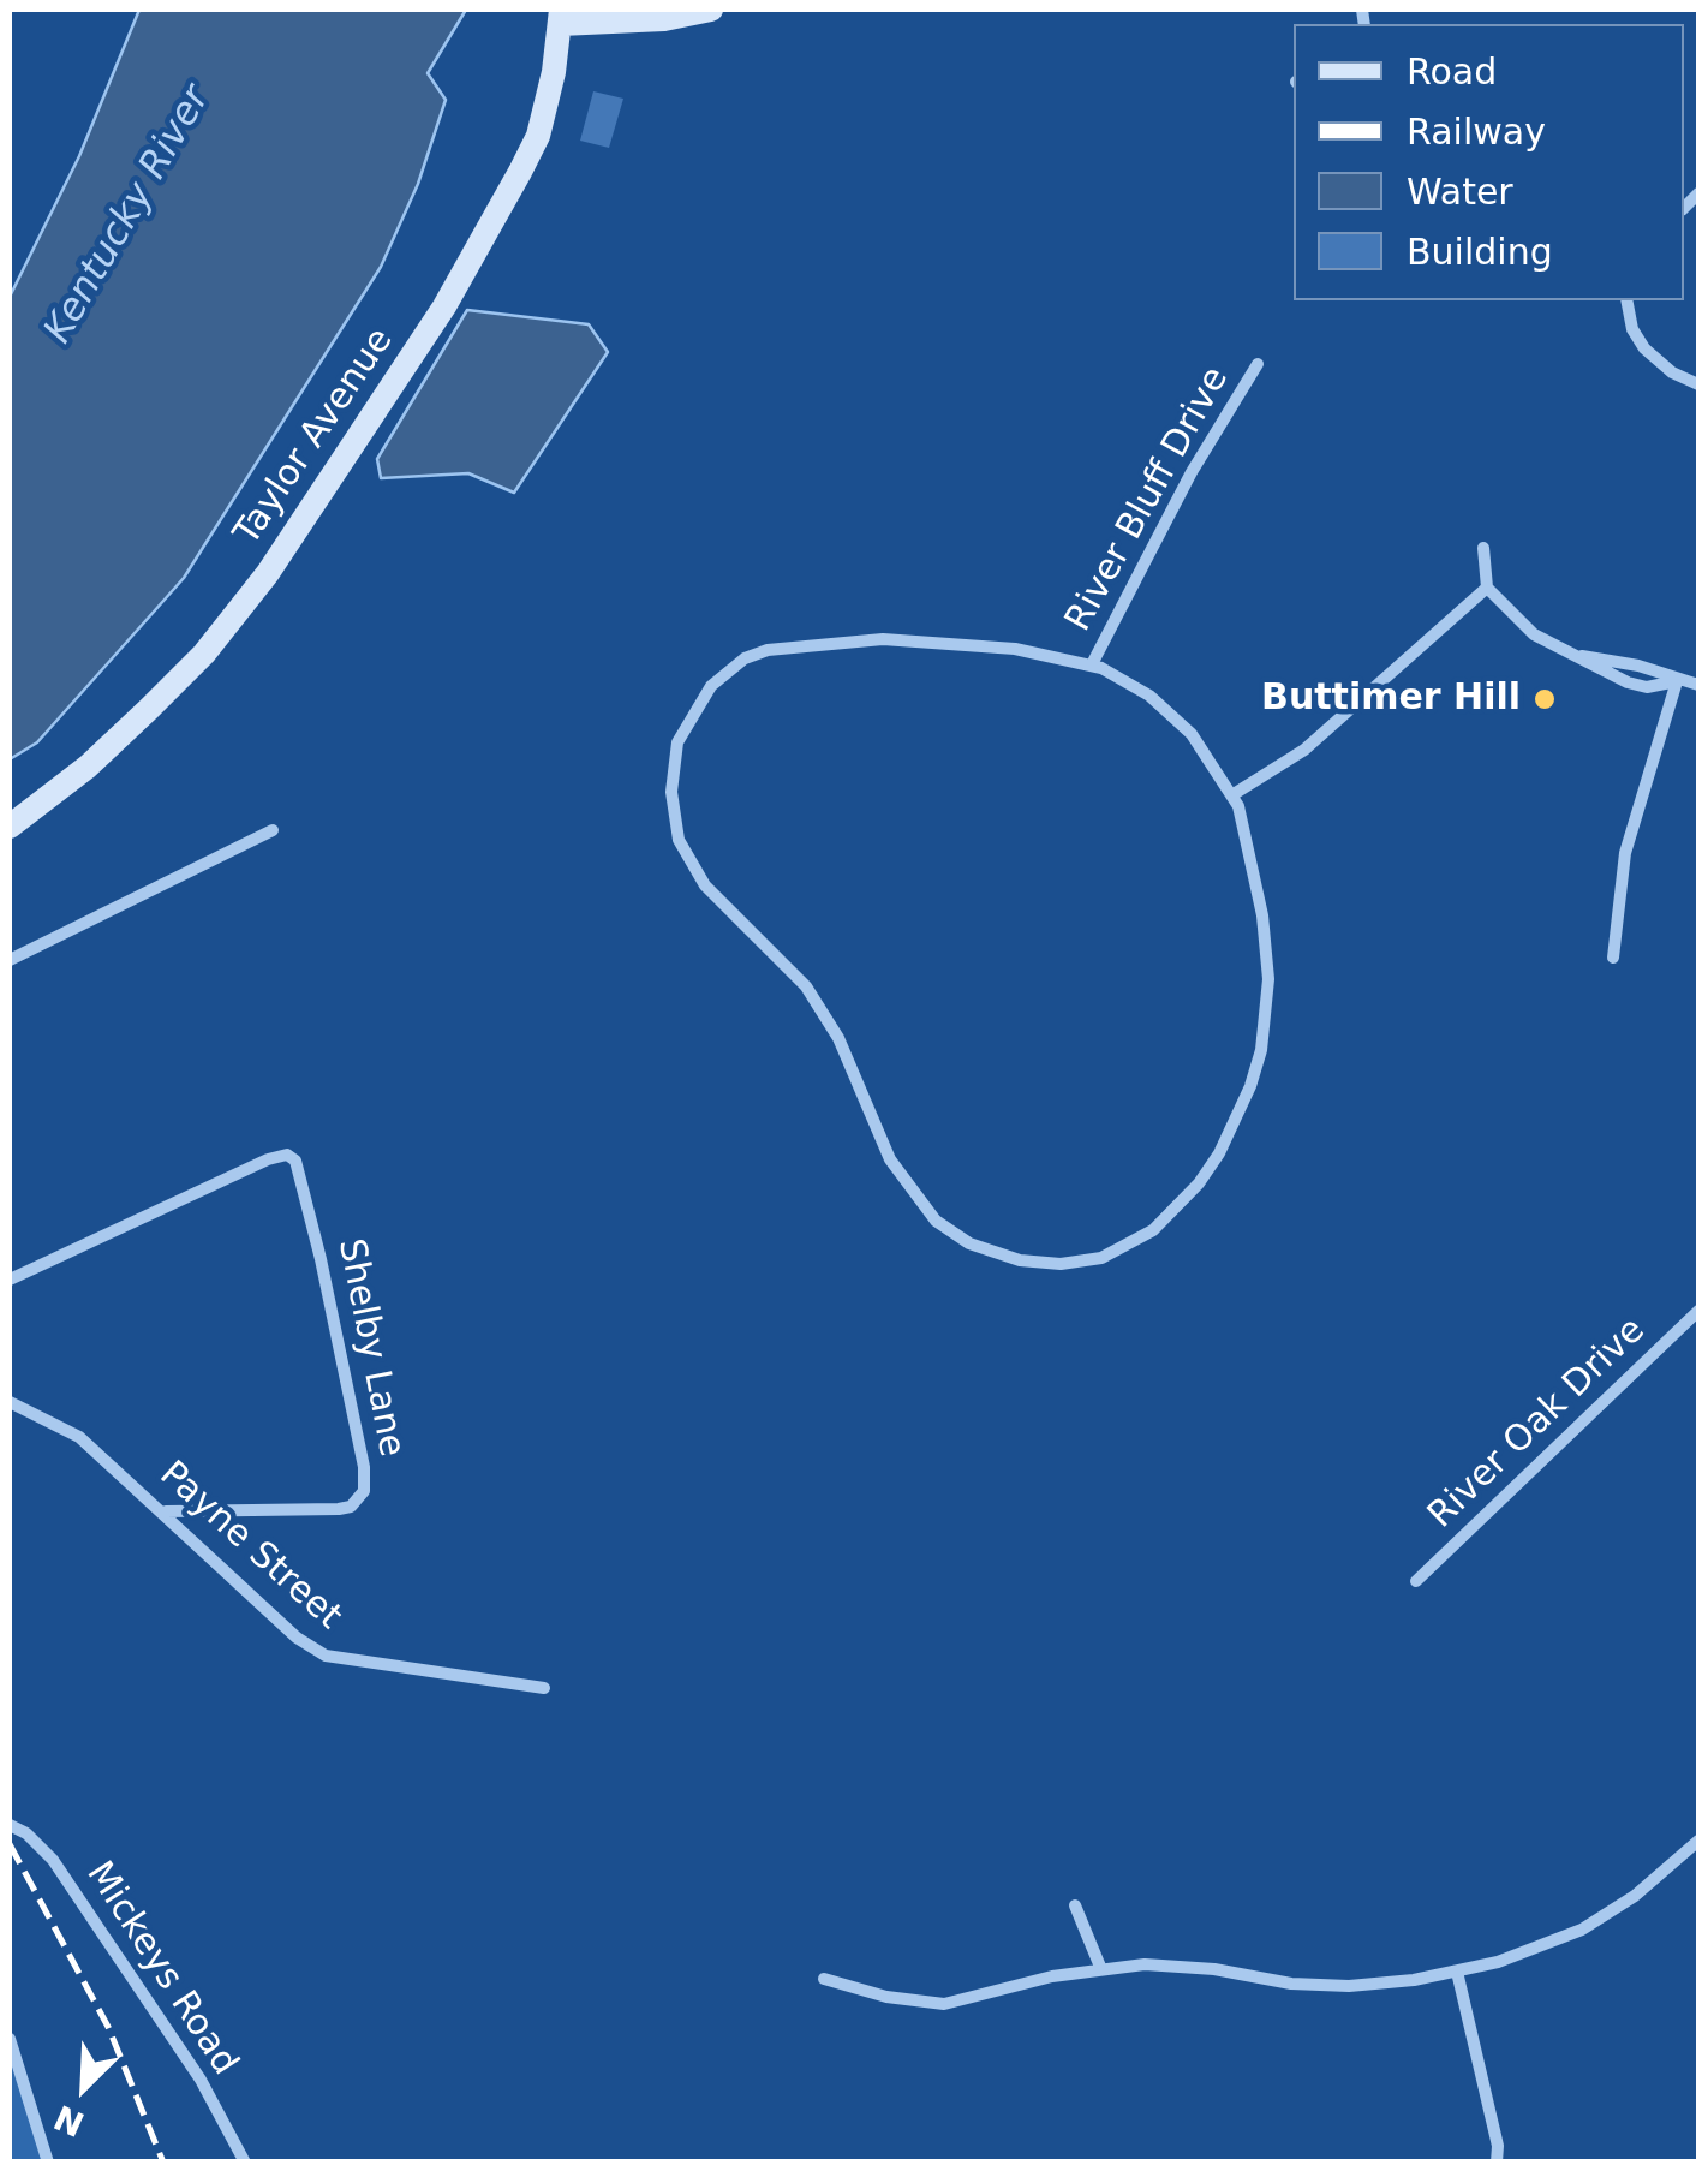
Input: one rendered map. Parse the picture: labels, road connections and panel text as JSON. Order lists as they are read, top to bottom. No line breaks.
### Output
{"streets":{"main road":["Taylor Avenue"],"street":["River Bluff Drive","Shelby Lane","River Oak Drive","Payne Street","Mickeys Road"]},"crossings":[["Shelby Lane","Payne Street"]],"water":["Kentucky River"],"places":["Buttimer Hill"],"legend":["Road","Railway","Water","Building"],"north":"bottom left"}
